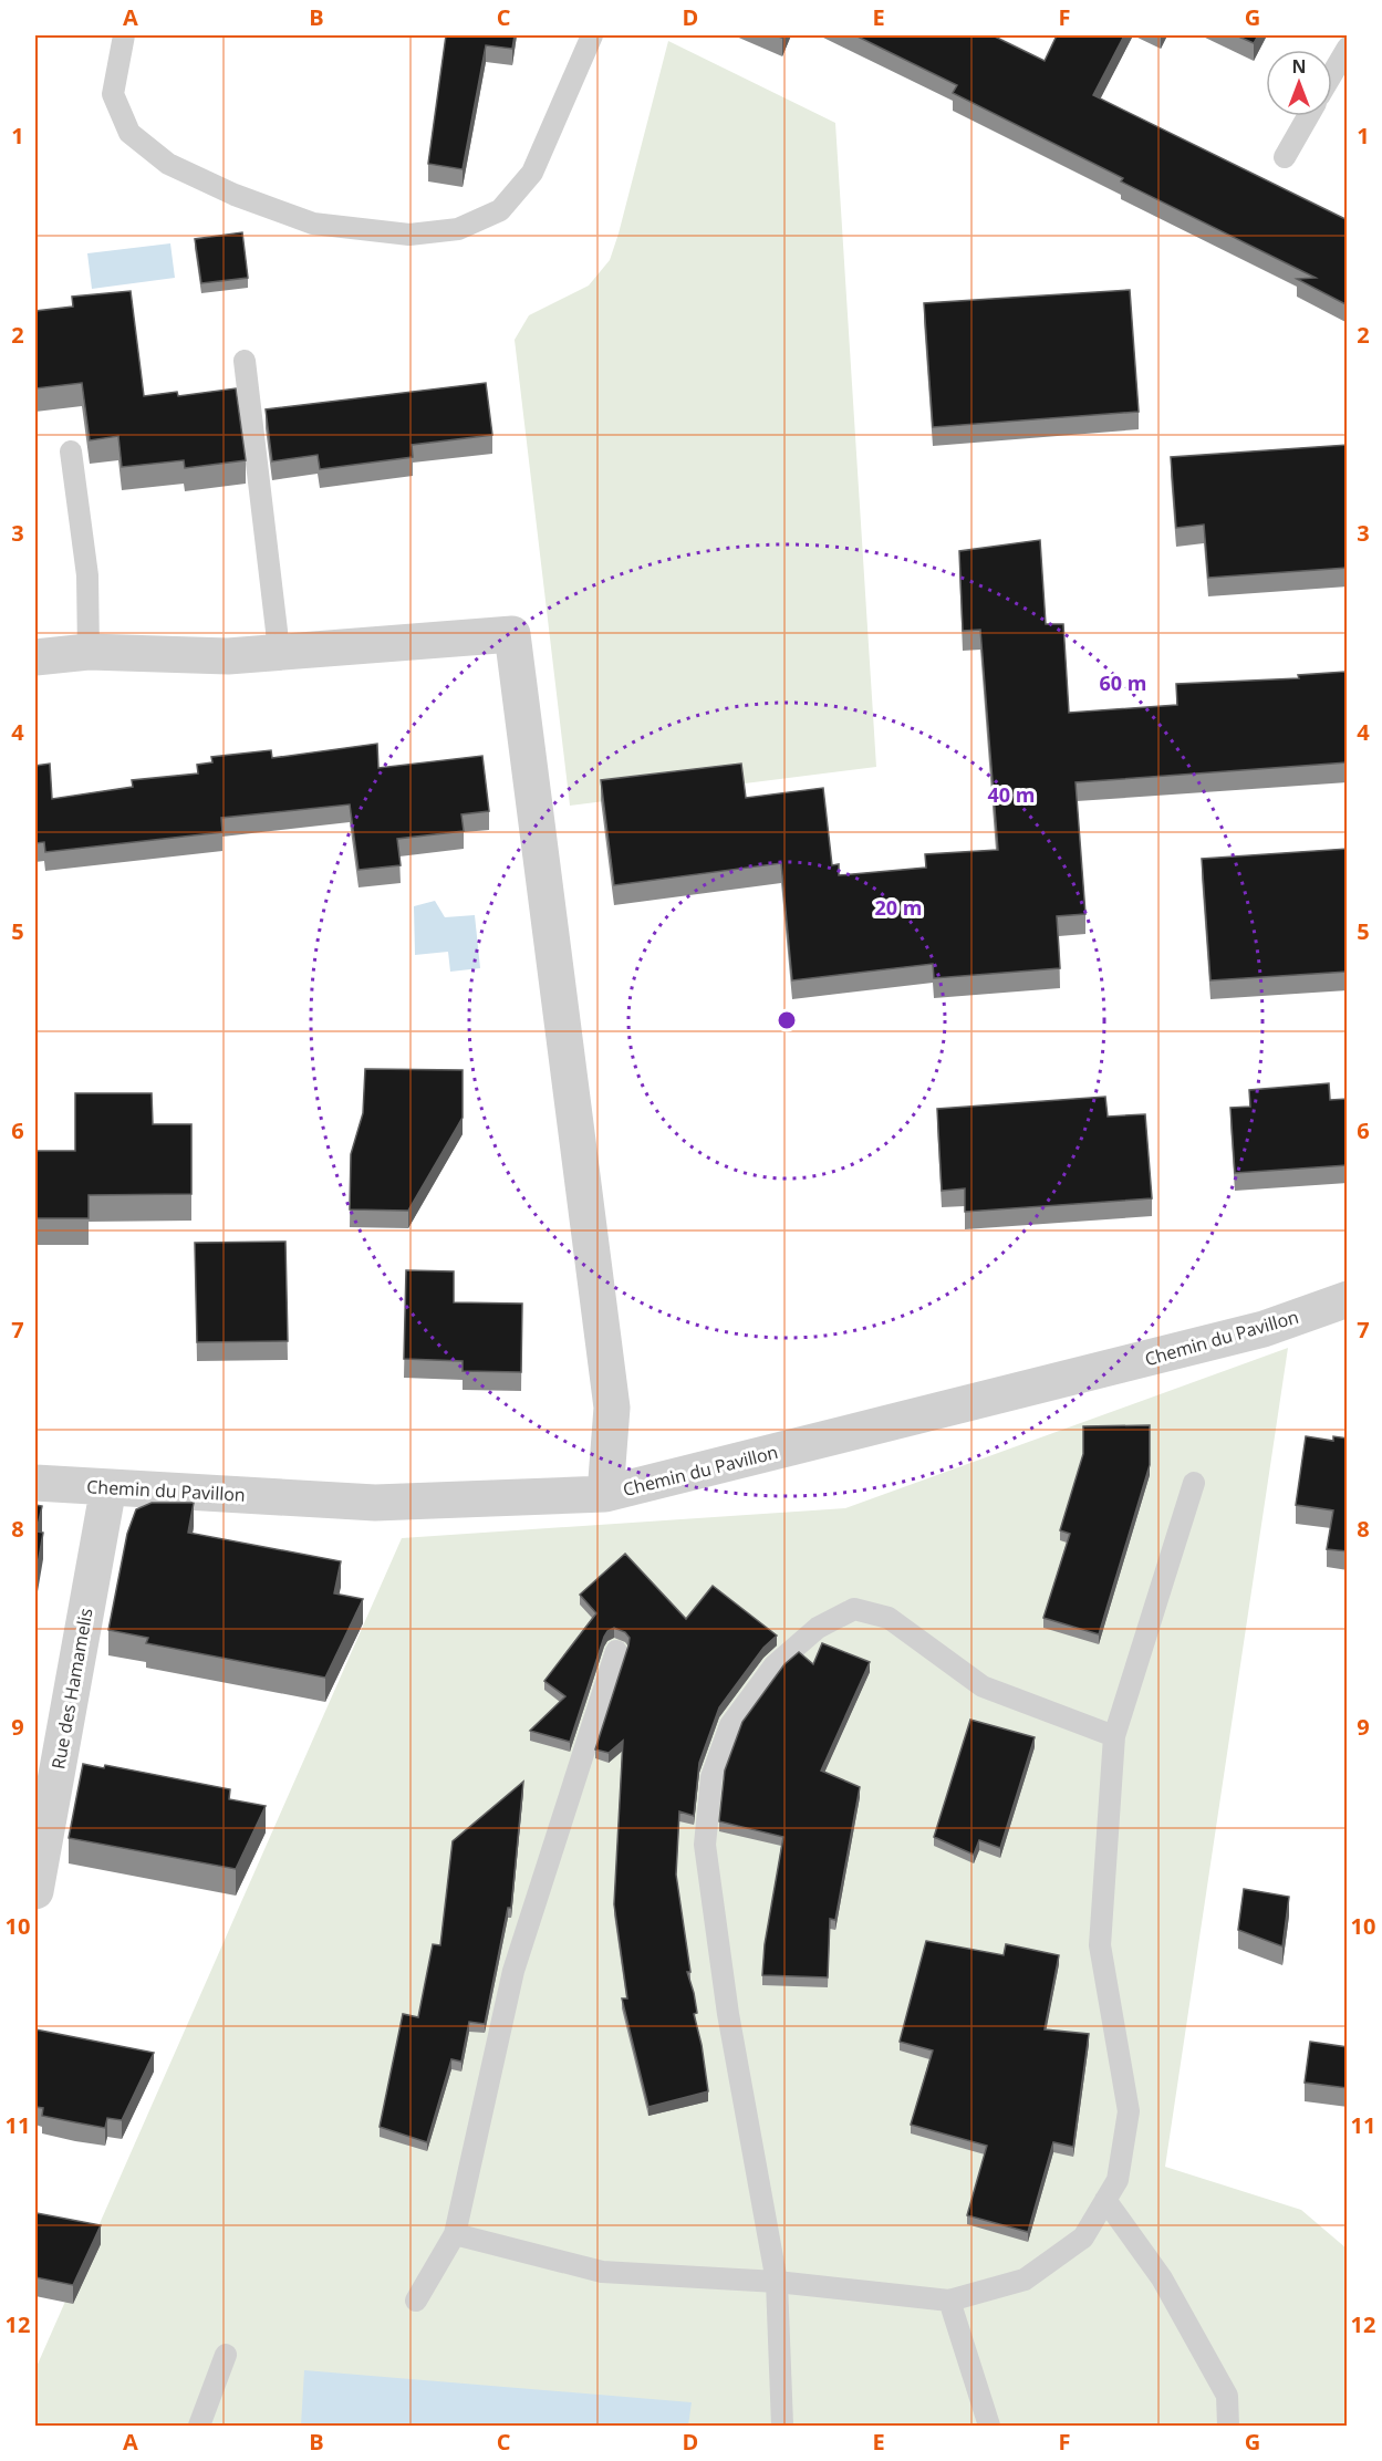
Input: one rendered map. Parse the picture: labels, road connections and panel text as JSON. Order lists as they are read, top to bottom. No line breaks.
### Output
{"streets":{"street":["Chemin du Pavillon","Rue des Hamamelis"]},"crossings":[["Chemin du Pavillon","Rue des Hamamelis"]],"north":"top","grid":{"columns":["A","B","C","D","E","F","G"],"rows":["1","2","3","4","5","6","7","8","9","10","11","12"]},"rings":["60 m","40 m","20 m"]}
